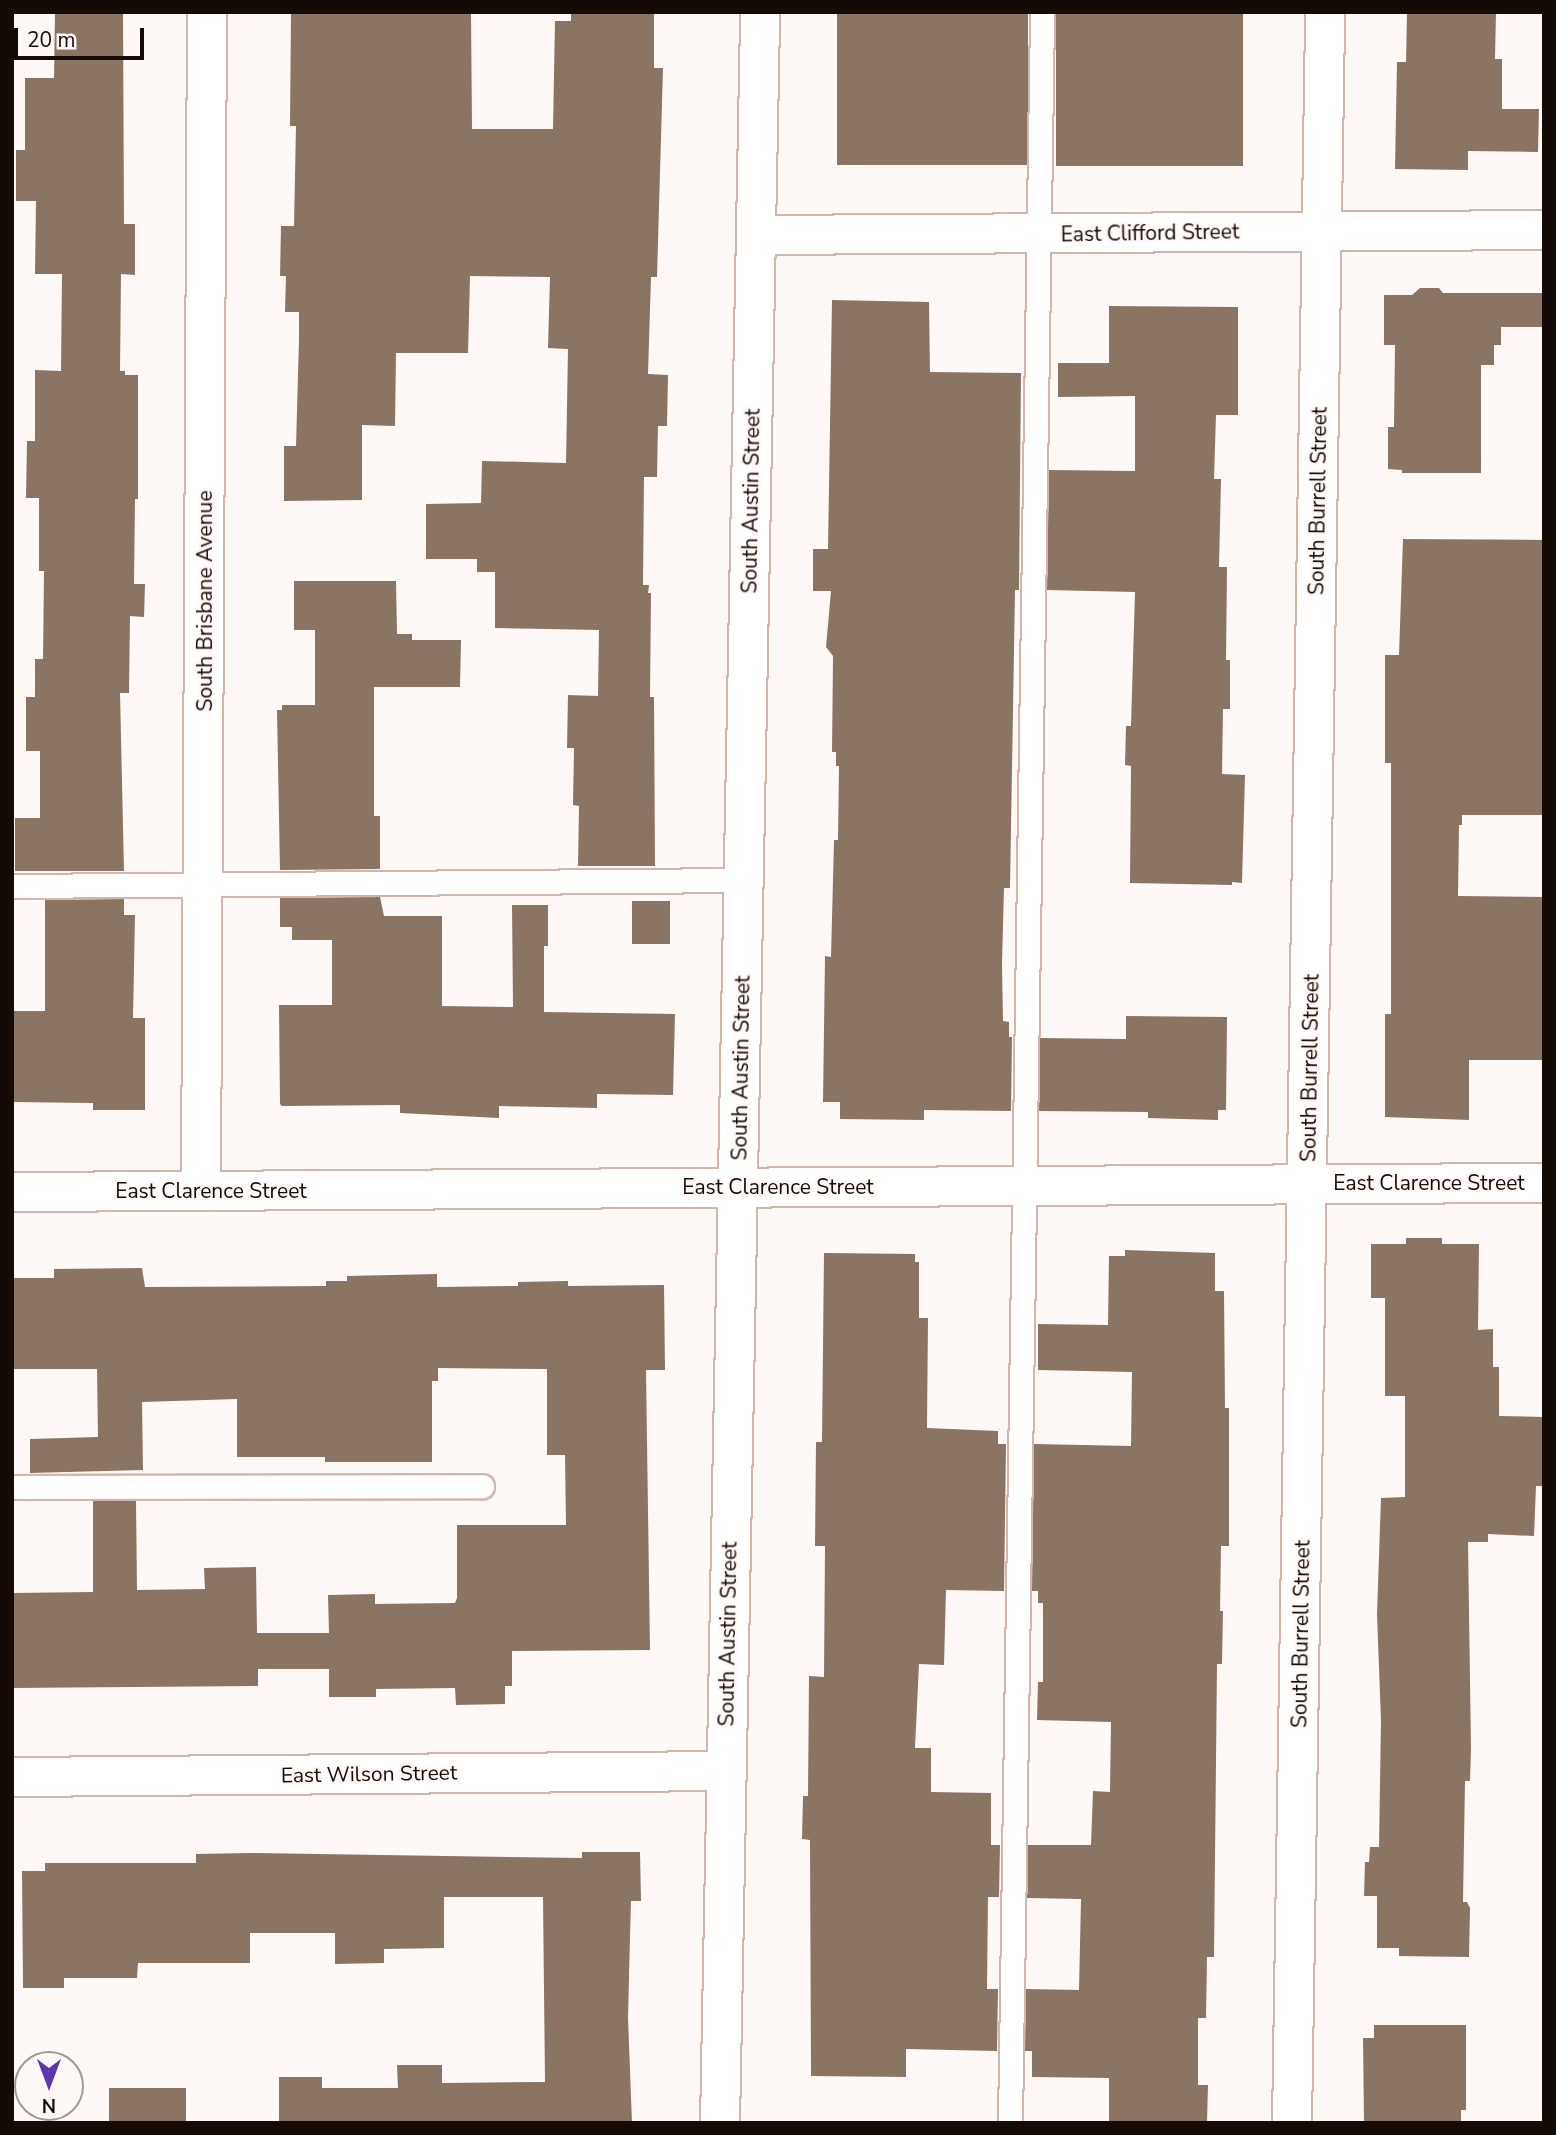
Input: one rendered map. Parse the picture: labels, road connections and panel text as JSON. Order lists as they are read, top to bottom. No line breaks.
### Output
{"streets":{"street":["East Clifford Street","South Austin Street","South Burrell Street","South Brisbane Avenue","East Clarence Street","East Wilson Street"]},"crossings":[["East Clifford Street","South Austin Street"],["East Clifford Street","South Burrell Street"],["South Austin Street","East Clarence Street"],["South Austin Street","East Wilson Street"],["South Burrell Street","East Clarence Street"],["South Brisbane Avenue","East Clarence Street"]],"scale_bar":"20 m","north":"bottom"}
